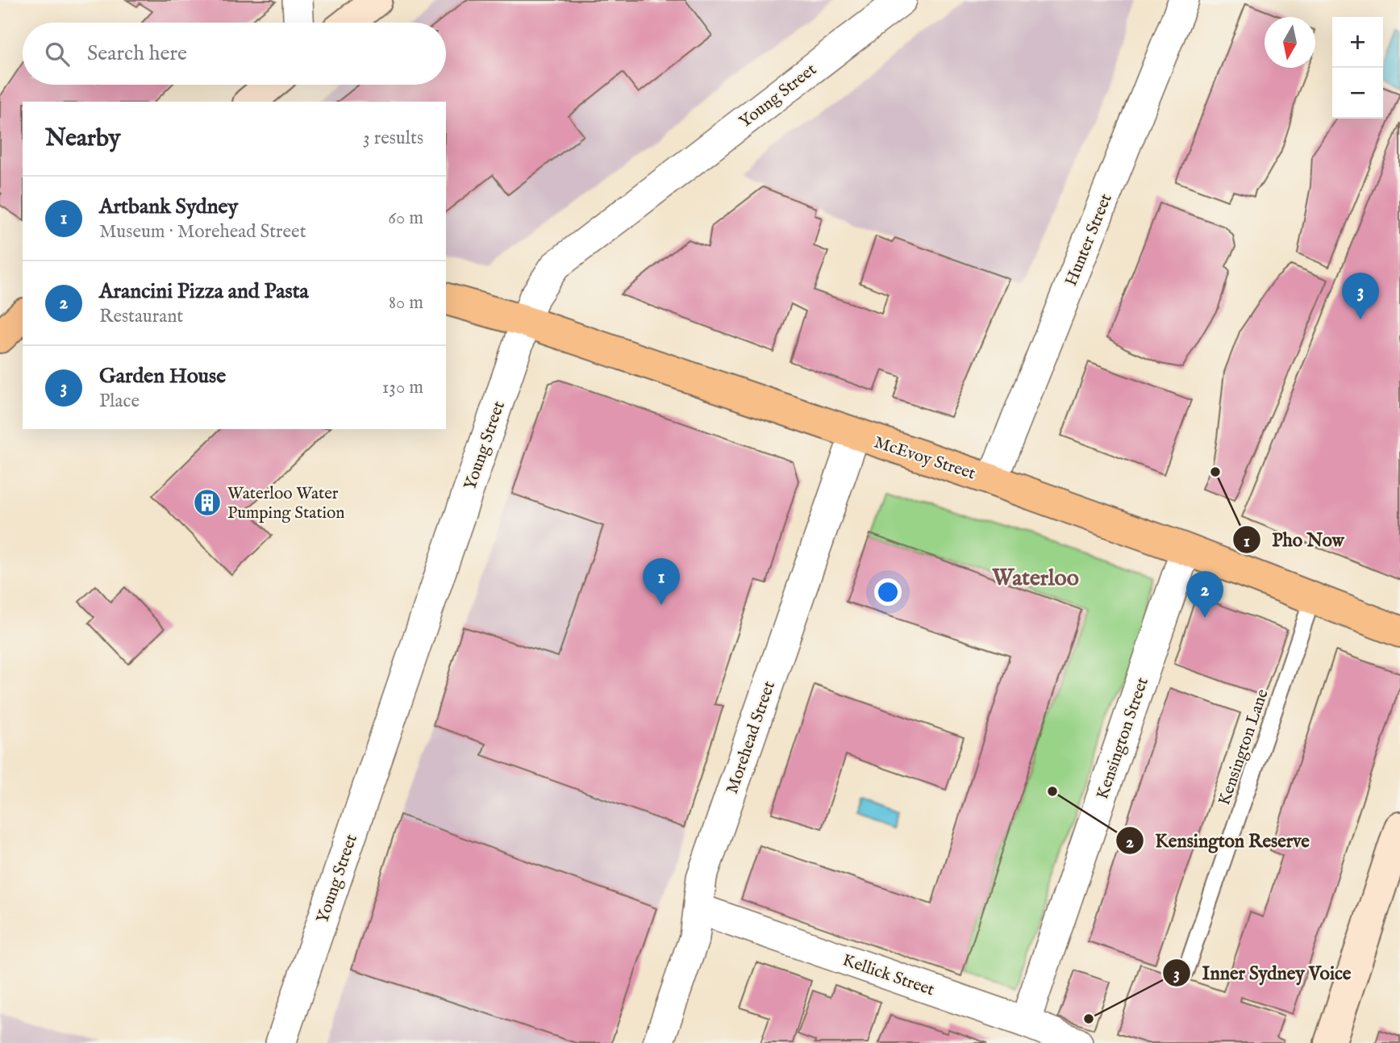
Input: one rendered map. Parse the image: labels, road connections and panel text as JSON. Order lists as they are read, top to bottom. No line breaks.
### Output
{"streets":{"main road":["McEvoy Street"],"street":["Young Street","Hunter Street","Morehead Street","Kensington Street","Kellick Street"],"lane":["Kensington Lane"]},"crossings":[["Young Street","McEvoy Street"],["Hunter Street","McEvoy Street"],["McEvoy Street","Morehead Street"],["McEvoy Street","Kensington Street"],["McEvoy Street","Kensington Lane"],["Morehead Street","Kellick Street"],["Kensington Street","Kellick Street"]],"districts":["Waterloo"],"places":{"other":["Pho Now","Kensington Reserve","Inner Sydney Voice"],"building":["Waterloo Water Pumping Station"]},"north":"bottom","page":{"map_buttons":["+","−"],"search":"Search here","heading":["Nearby","3 results"],"list":[{"mark":"1","name":"Artbank Sydney","note":"Museum · Morehead Street","value":"60 m"},{"mark":"2","name":"Arancini Pizza and Pasta","note":"Restaurant","value":"80 m"},{"mark":"3","name":"Garden House","note":"Place","value":"130 m"}],"pins":["3","1","2"]}}
